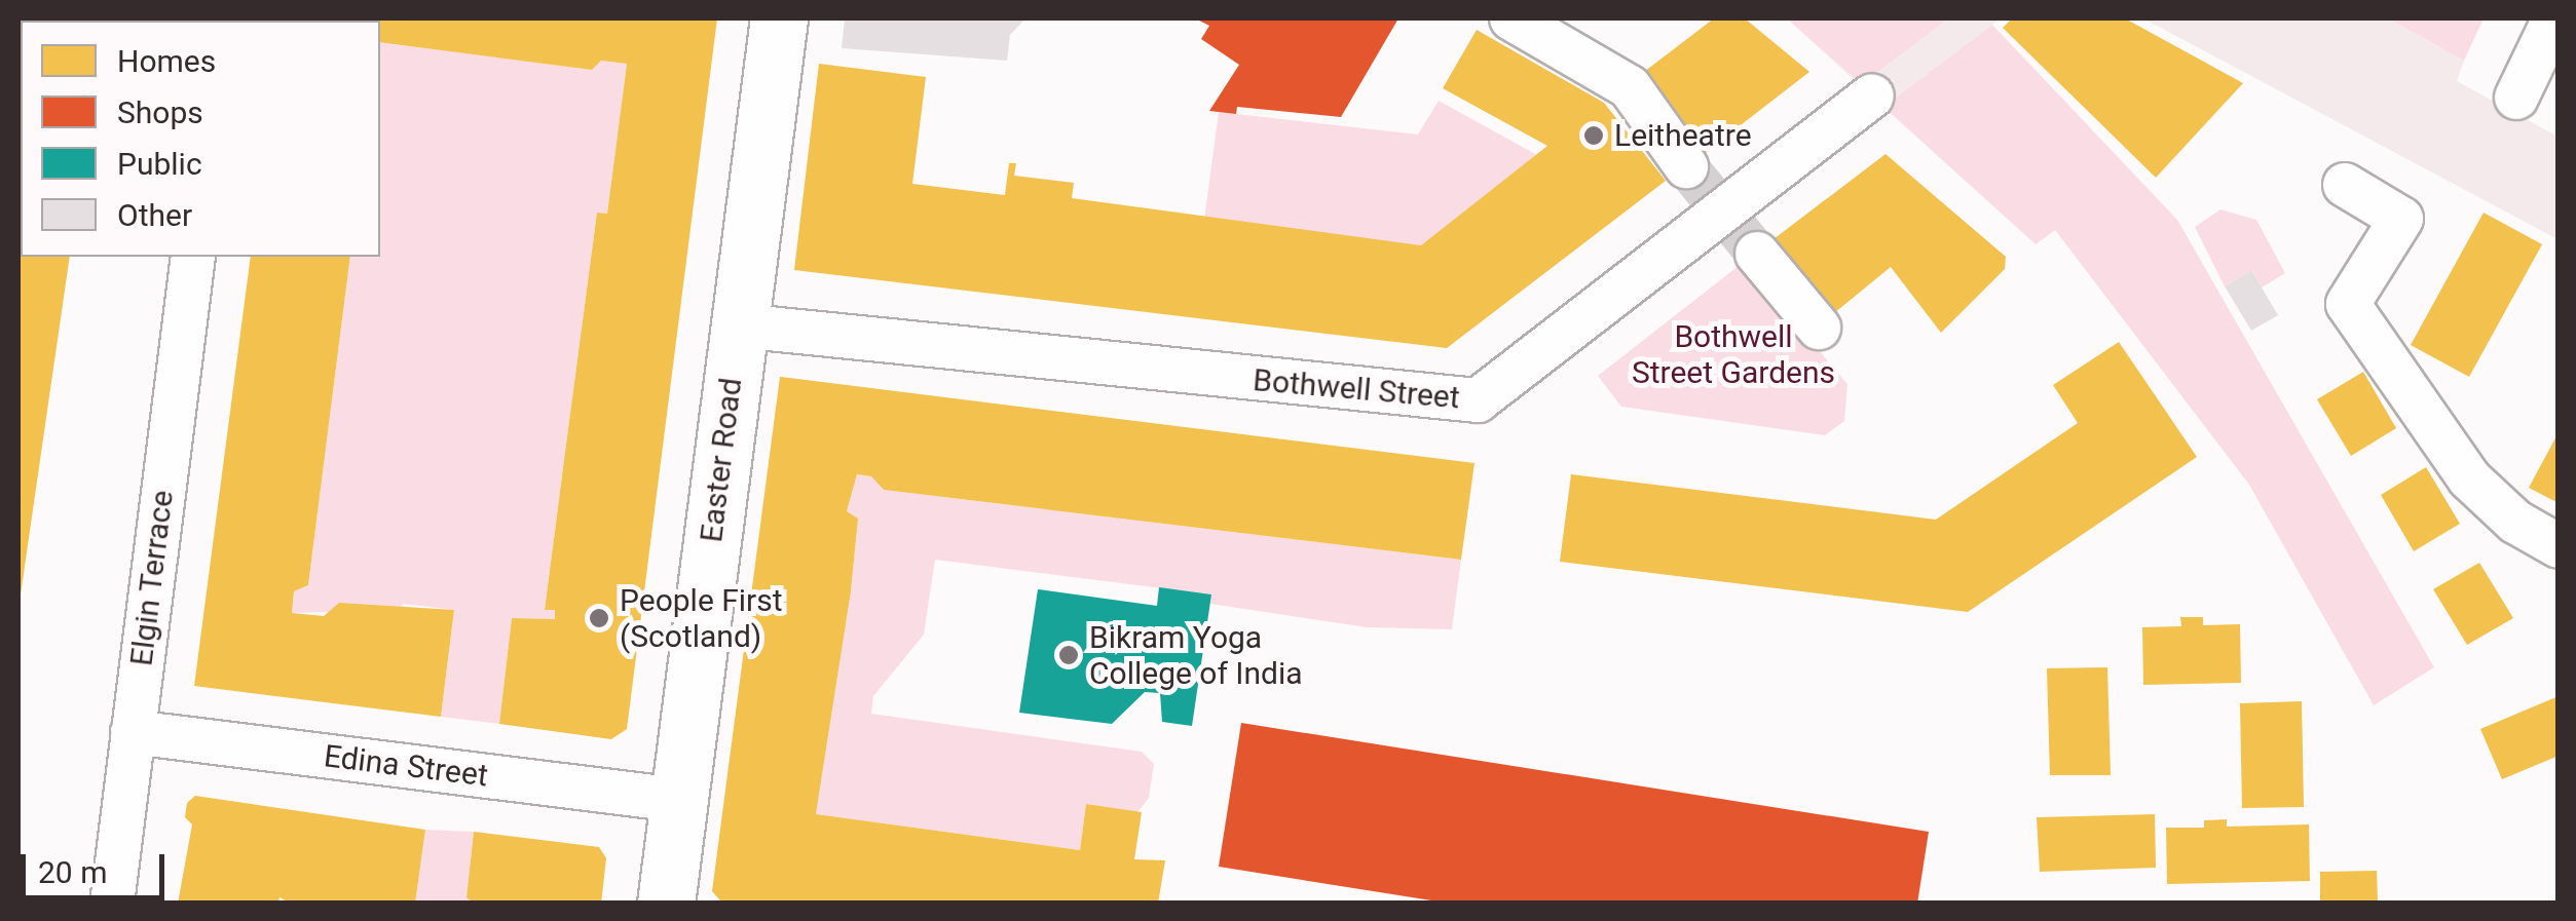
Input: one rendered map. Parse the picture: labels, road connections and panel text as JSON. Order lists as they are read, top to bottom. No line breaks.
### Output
{"streets":{"street":["Bothwell Street","Easter Road","Elgin Terrace","Edina Street"]},"crossings":[["Bothwell Street","Easter Road"],["Easter Road","Edina Street"],["Elgin Terrace","Edina Street"]],"parks":["Bothwell Street Gardens"],"places":["Leitheatre","People First (Scotland)","Bikram Yoga College of India"],"legend":["Homes","Shops","Public","Other"],"scale_bar":"20 m"}
